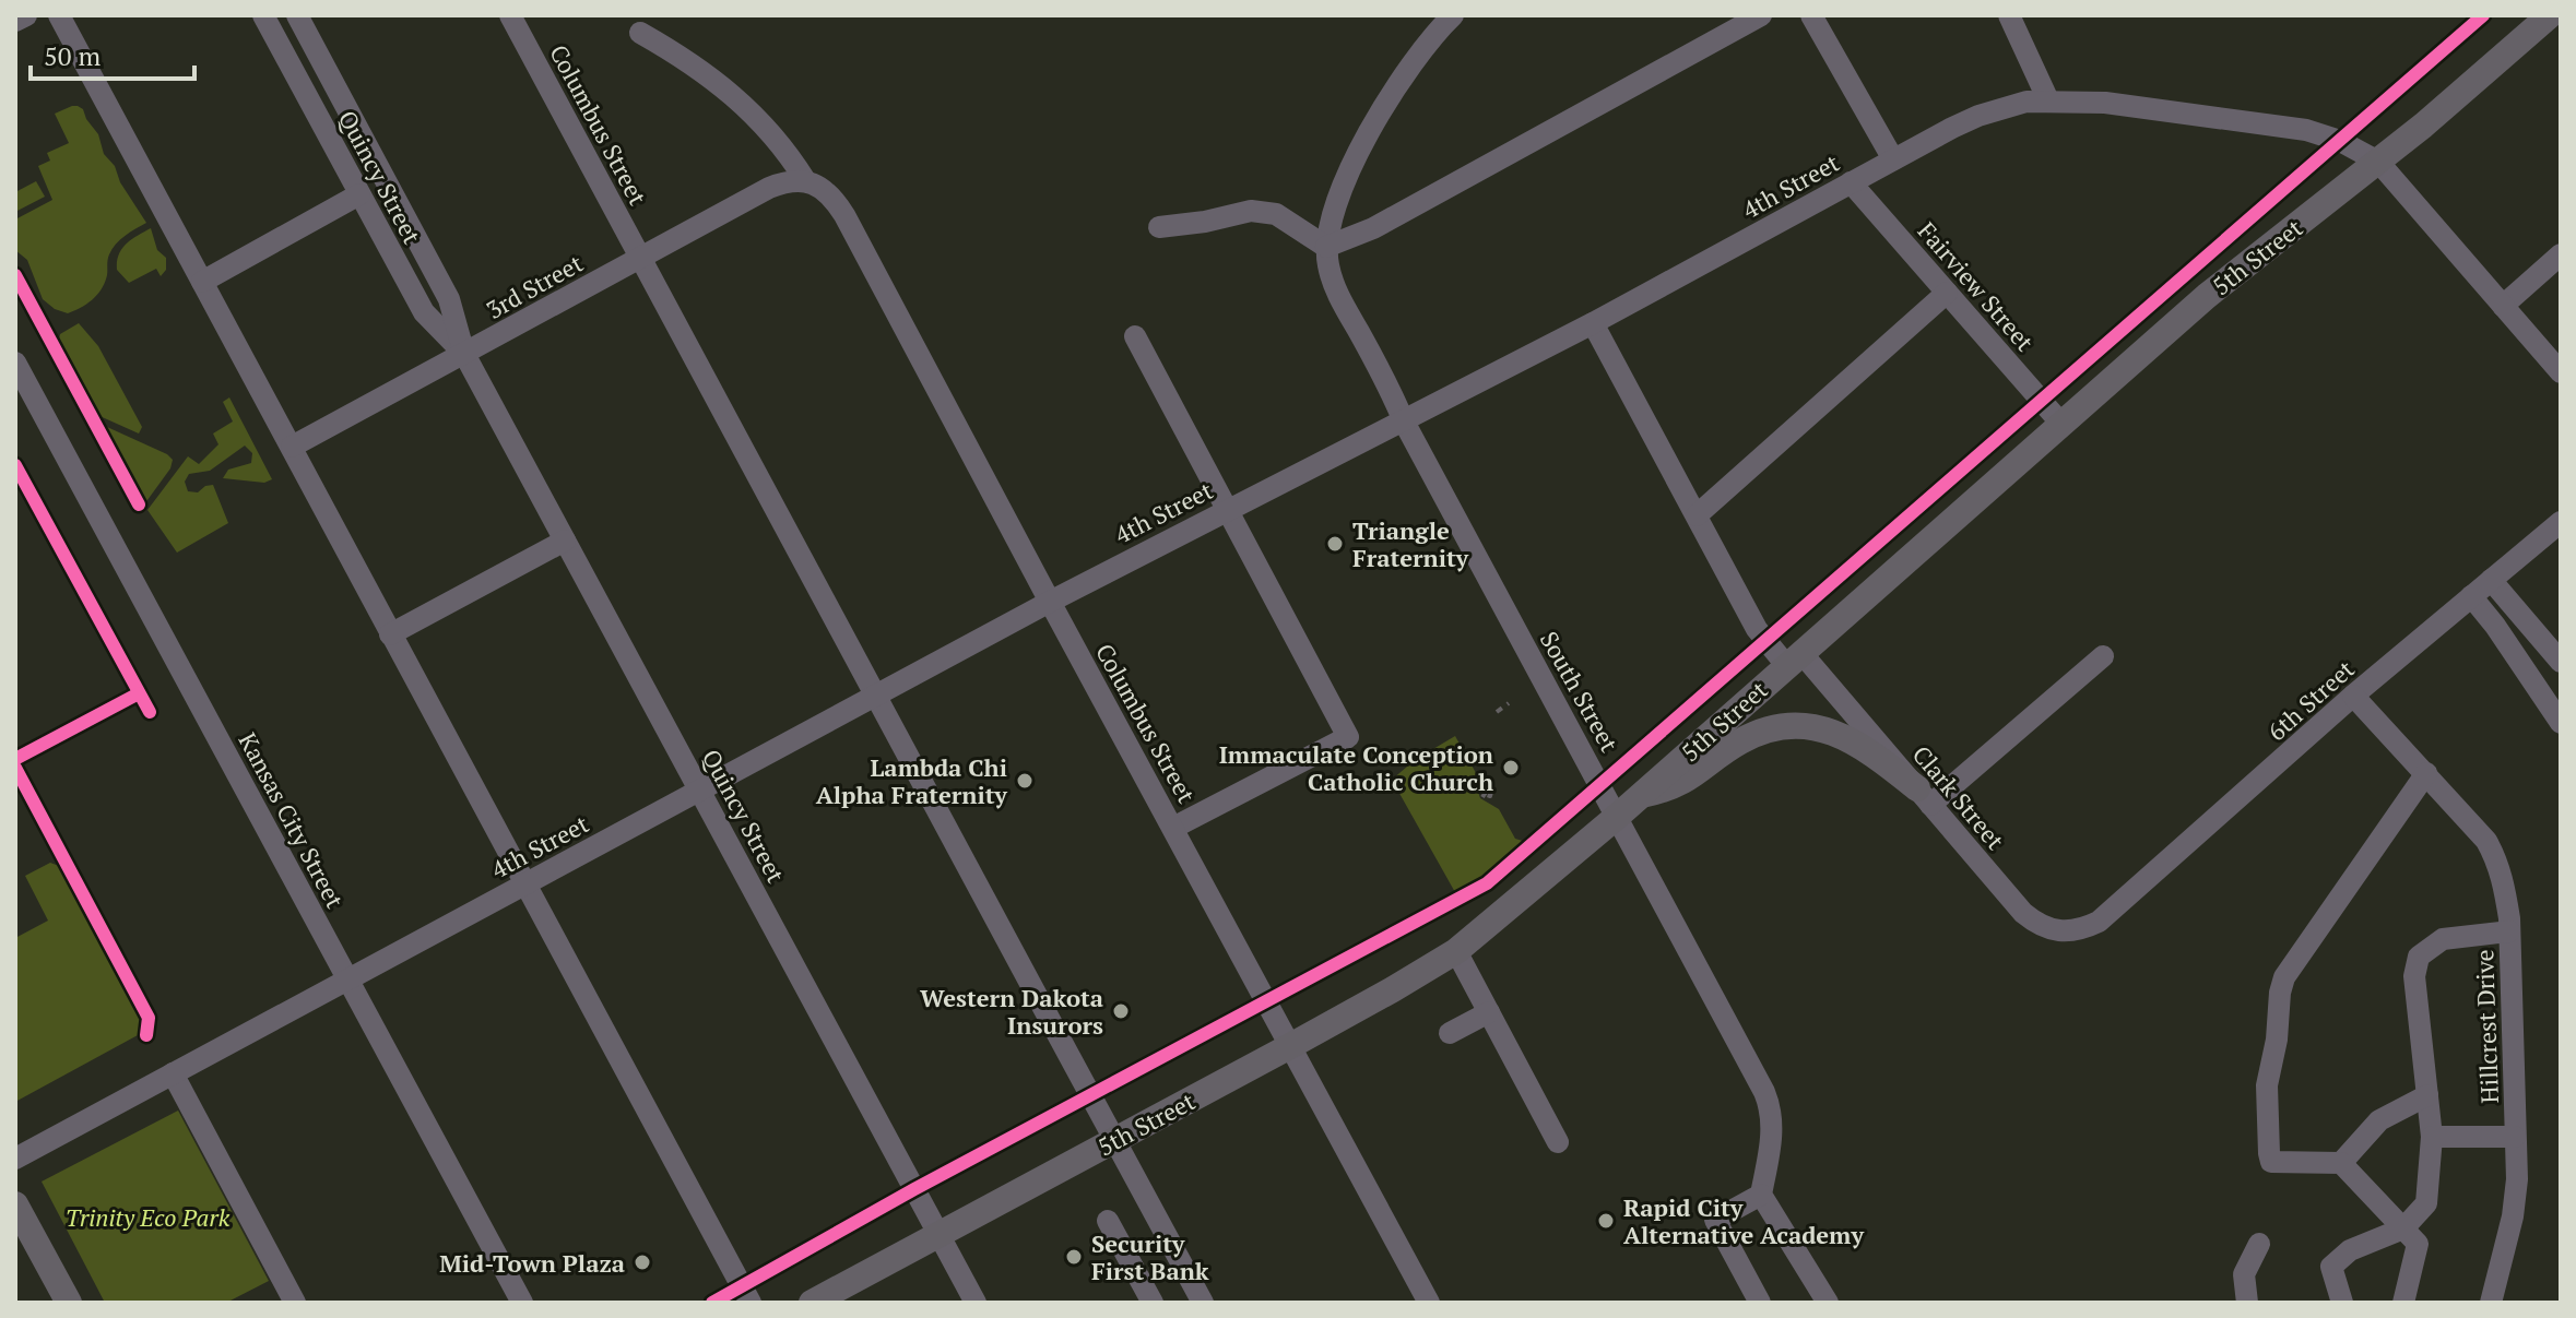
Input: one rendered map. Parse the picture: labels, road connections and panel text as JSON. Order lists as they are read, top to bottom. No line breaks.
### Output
{"streets":{"main road":["5th Street"],"street":["Columbus Street","Quincy Street","4th Street","3rd Street","Fairview Street","South Street","6th Street","Clark Street","Kansas City Street","Hillcrest Drive"]},"crossings":[["Columbus Street","4th Street"],["Columbus Street","5th Street"],["Columbus Street","3rd Street"],["Quincy Street","4th Street"],["Quincy Street","5th Street"],["Quincy Street","3rd Street"],["4th Street","5th Street"],["4th Street","Fairview Street"],["4th Street","South Street"],["4th Street","Clark Street"],["4th Street","Kansas City Street"],["5th Street","Fairview Street"],["5th Street","South Street"],["5th Street","Clark Street"],["6th Street","Clark Street"],["6th Street","Hillcrest Drive"]],"parks":["Trinity Eco Park"],"places":["Triangle Fraternity","Immaculate Conception Catholic Church","Lambda Chi Alpha Fraternity","Western Dakota Insurors","Rapid City Alternative Academy","Security First Bank","Mid-Town Plaza"],"scale_bar":"50 m"}
